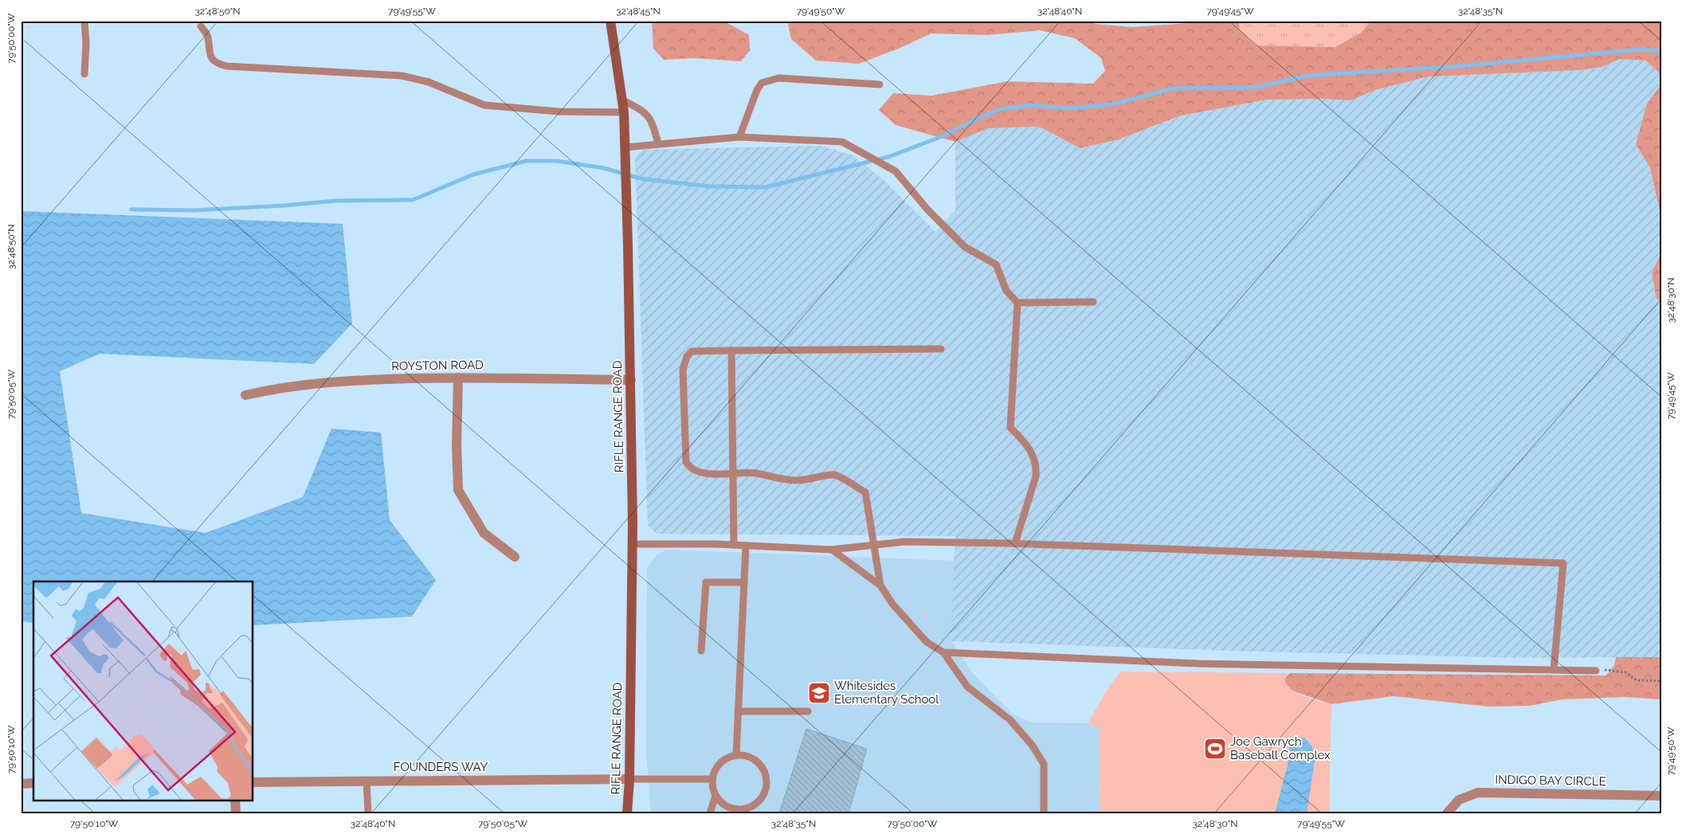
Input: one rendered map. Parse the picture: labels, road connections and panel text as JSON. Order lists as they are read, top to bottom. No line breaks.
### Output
{"streets":{"main road":["RIFLE RANGE ROAD"],"street":["ROYSTON ROAD","FOUNDERS WAY","INDIGO BAY CIRCLE"]},"crossings":[["ROYSTON ROAD","RIFLE RANGE ROAD"],["RIFLE RANGE ROAD","FOUNDERS WAY"]],"places":{"school or university":["Whitesides Elementary School"],"sports":["Joe Gawrych Baseball Complex"]},"coordinates":["32°48'50\"N","79°49'55\"W","32°48'45\"N","79°49'50\"W","32°48'40\"N","79°49'45\"W","32°48'35\"N","79°50'00\"W","32°48'30\"N","79°50'05\"W","79°50'10\"W"]}
